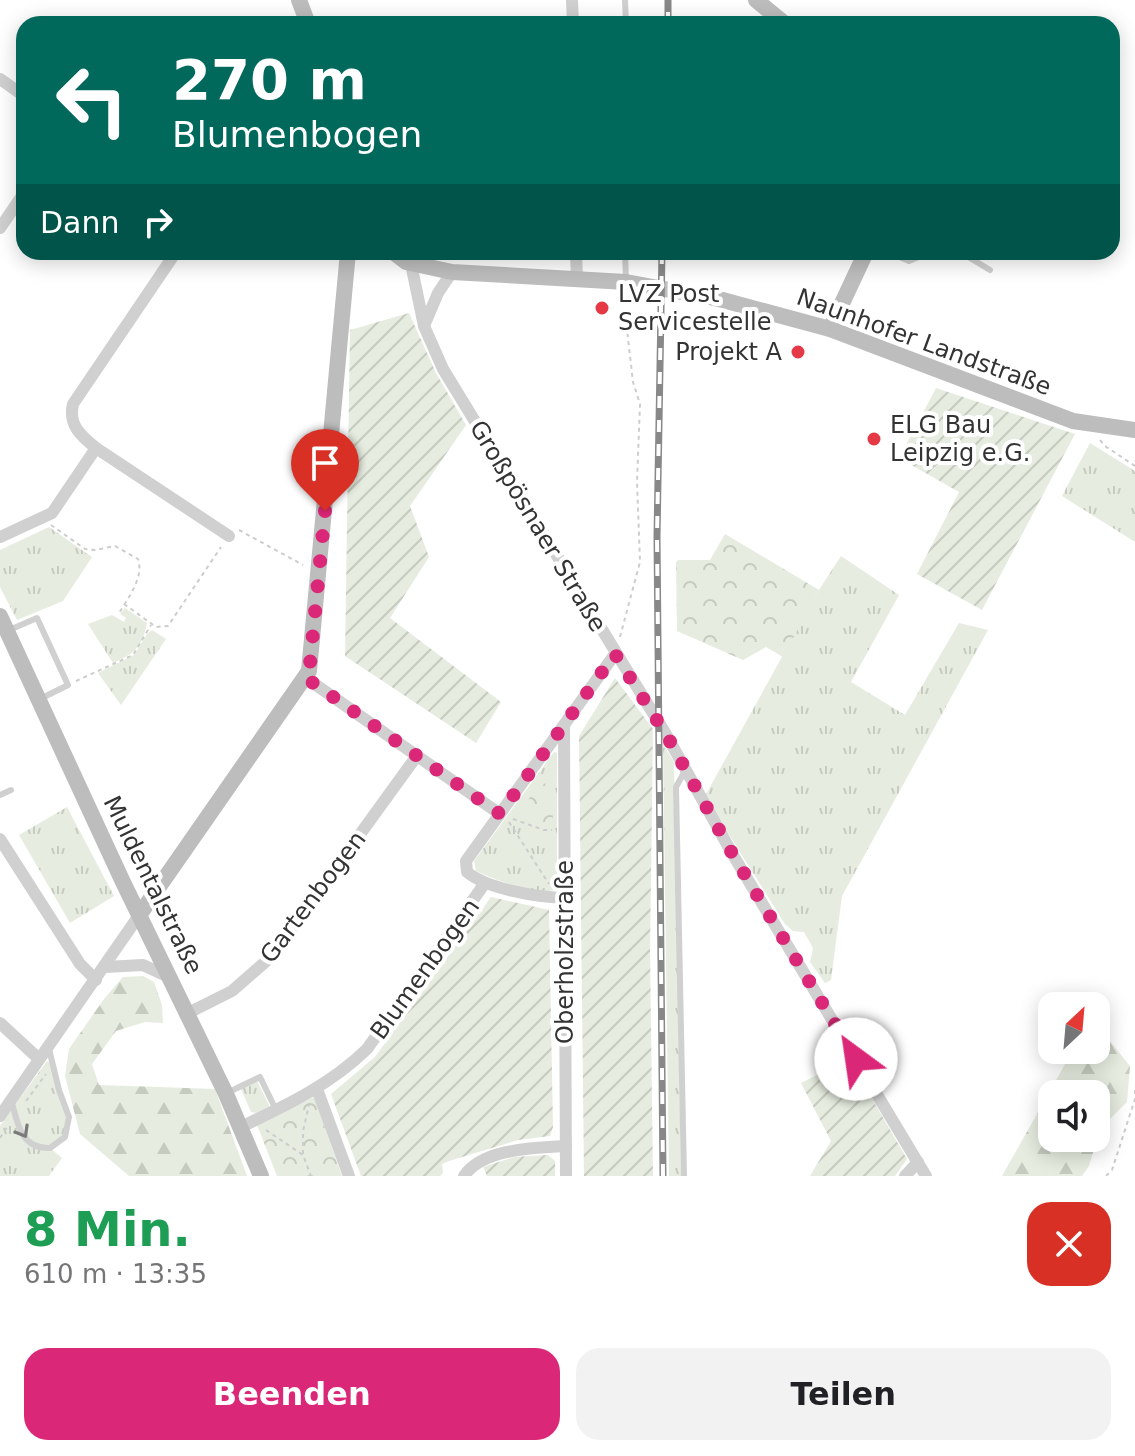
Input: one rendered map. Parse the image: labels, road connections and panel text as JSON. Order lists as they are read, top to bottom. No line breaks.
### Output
{"streets":{"street":["Naunhofer Landstraße","Großpösnaer Straße","Muldentalstraße","Gartenbogen","Oberholzstraße","Blumenbogen"]},"crossings":[["Naunhofer Landstraße","Großpösnaer Straße"],["Großpösnaer Straße","Blumenbogen"],["Muldentalstraße","Gartenbogen"],["Muldentalstraße","Blumenbogen"],["Oberholzstraße","Blumenbogen"]],"places":["LVZ Post Servicestelle","Projekt A","ELG Bau Leipzig e.G."],"north":"top right","page":{"turn":["270 m","Blumenbogen"],"then":"Dann","heading":["8 Min.","610 m · 13:35"],"buttons":["Beenden","Teilen"]}}
